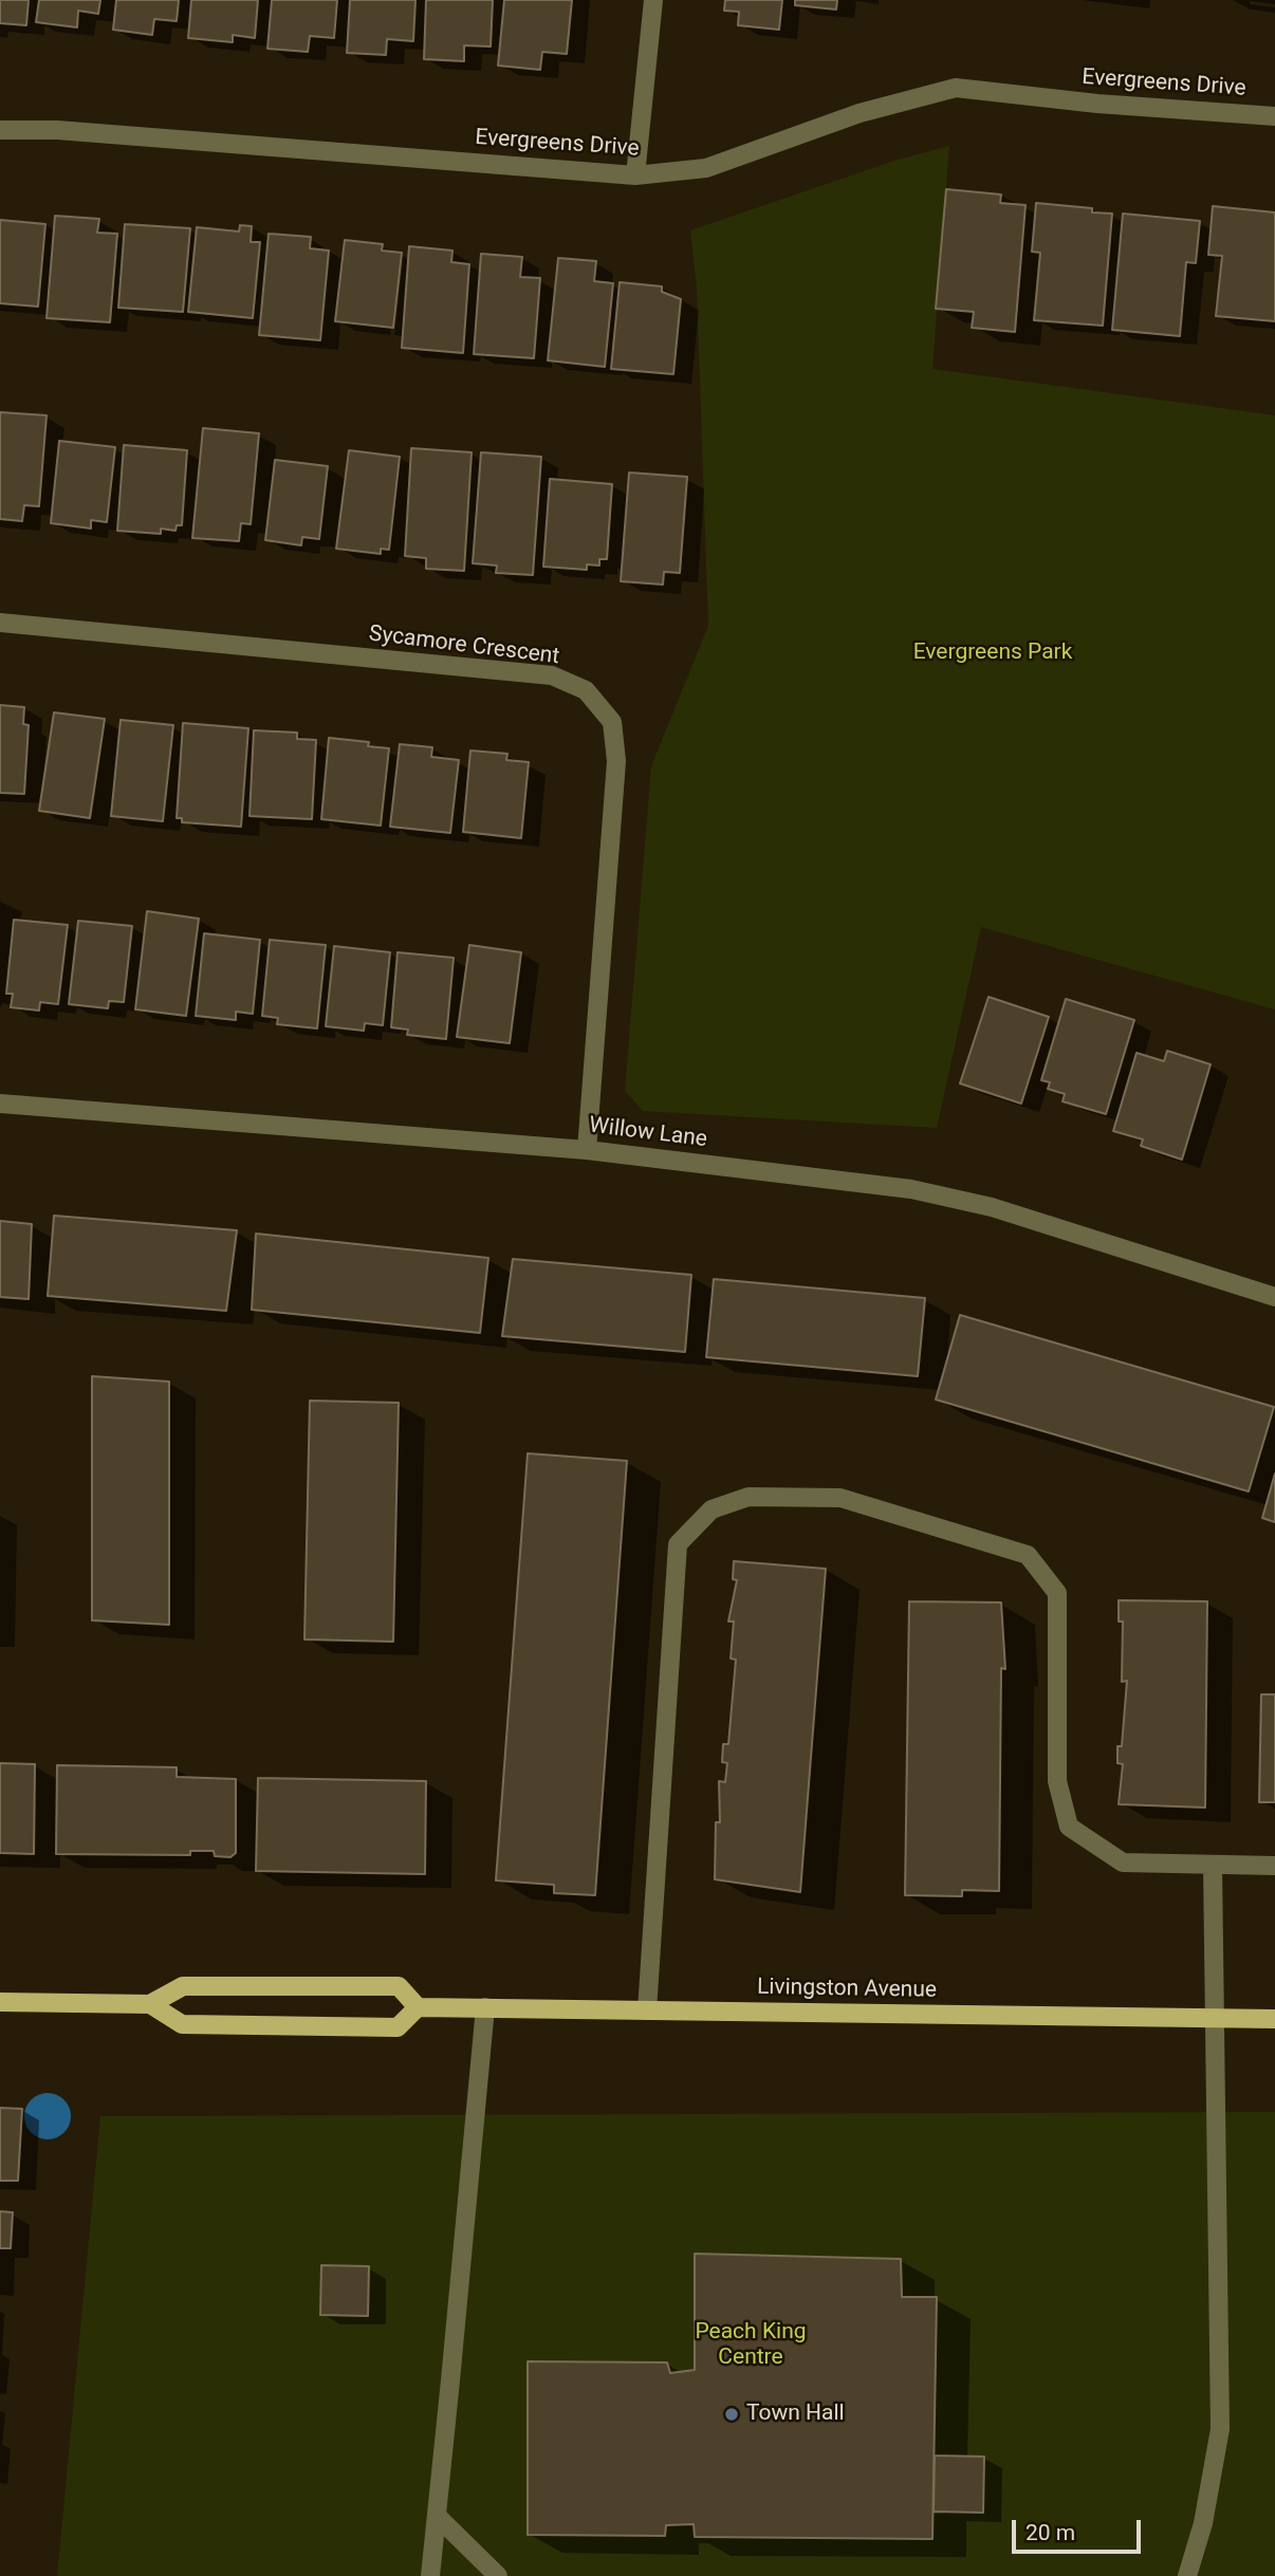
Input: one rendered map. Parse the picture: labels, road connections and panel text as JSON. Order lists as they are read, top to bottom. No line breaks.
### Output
{"streets":{"main road":["Livingston Avenue"],"street":["Evergreens Drive","Sycamore Crescent","Willow Lane"]},"crossings":[["Sycamore Crescent","Willow Lane"]],"parks":["Evergreens Park","Peach King Centre"],"places":["Town Hall"],"scale_bar":"20 m"}
